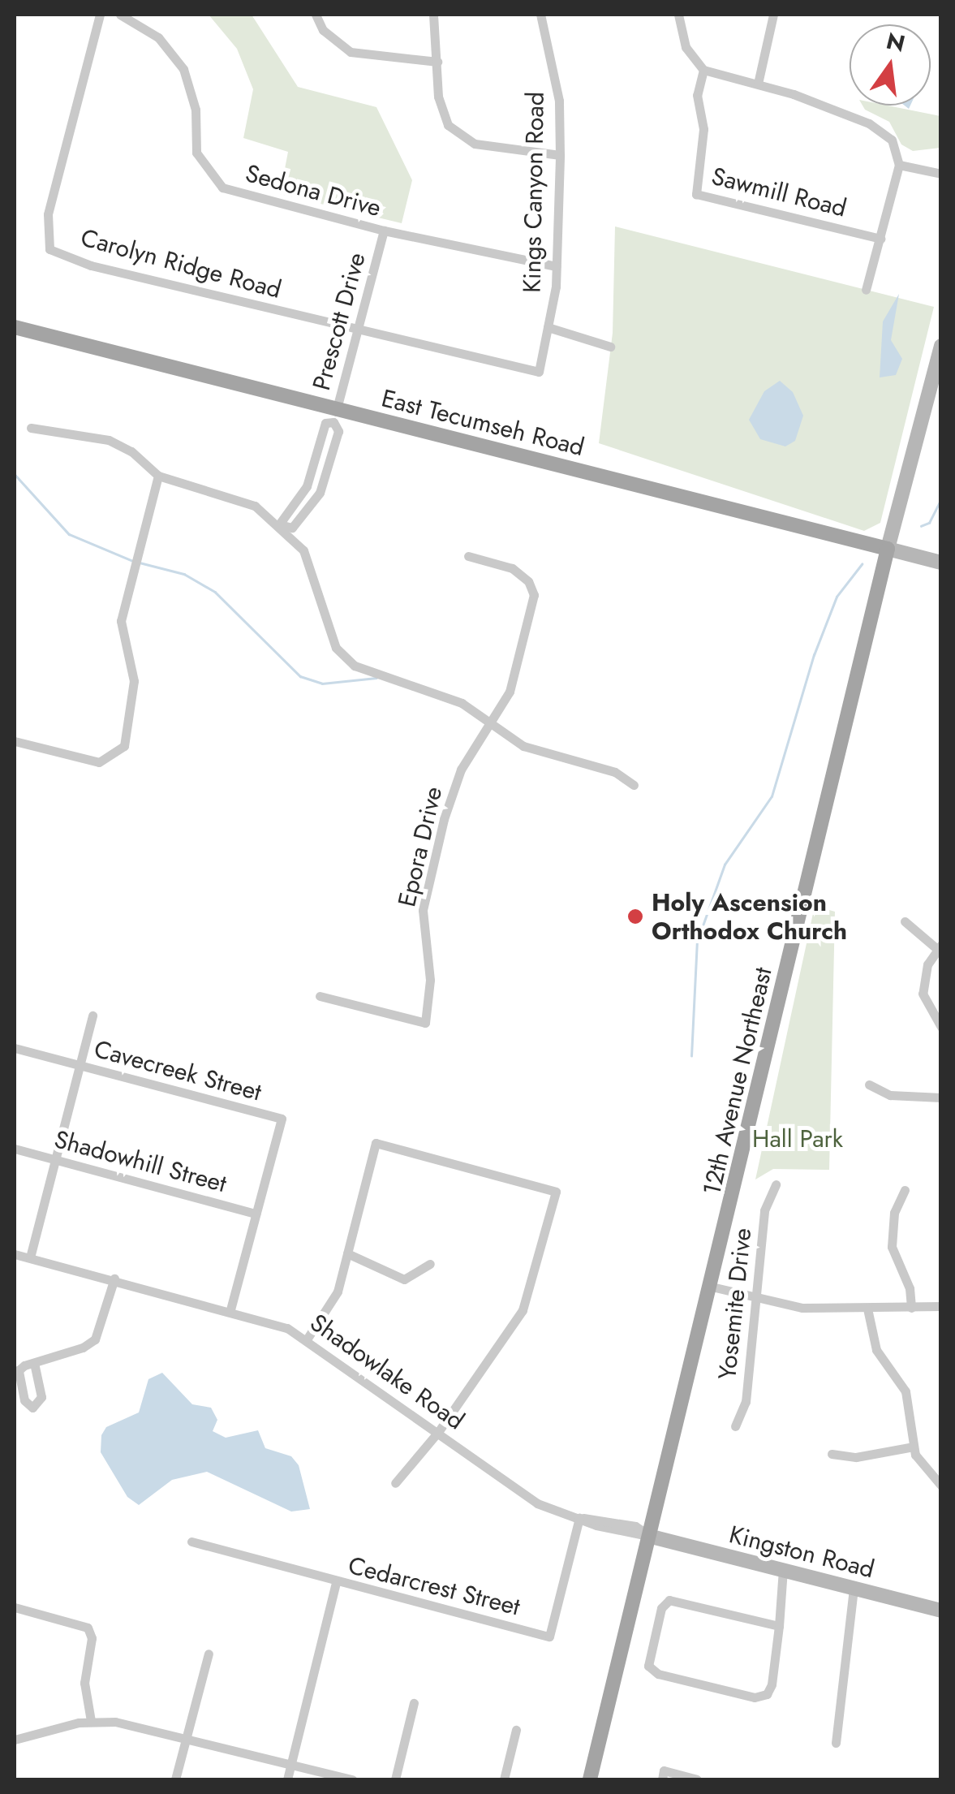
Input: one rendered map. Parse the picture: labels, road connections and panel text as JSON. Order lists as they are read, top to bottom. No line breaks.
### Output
{"streets":{"main road":["East Tecumseh Road","12th Avenue Northeast"],"street":["Sedona Drive","Kings Canyon Road","Sawmill Road","Carolyn Ridge Road","Prescott Drive","Epora Drive","Cavecreek Street","Shadowhill Street","Yosemite Drive","Shadowlake Road","Kingston Road","Cedarcrest Street"]},"crossings":[["Sedona Drive","Kings Canyon Road"],["Sedona Drive","Prescott Drive"],["Kings Canyon Road","Carolyn Ridge Road"],["Carolyn Ridge Road","Prescott Drive"],["Prescott Drive","East Tecumseh Road"],["East Tecumseh Road","12th Avenue Northeast"],["Cavecreek Street","Shadowhill Street"],["Cavecreek Street","Shadowlake Road"],["12th Avenue Northeast","Shadowlake Road"],["12th Avenue Northeast","Kingston Road"],["Shadowlake Road","Kingston Road"],["Shadowlake Road","Cedarcrest Street"]],"parks":["Hall Park"],"places":["Holy Ascension Orthodox Church"],"north":"top"}
